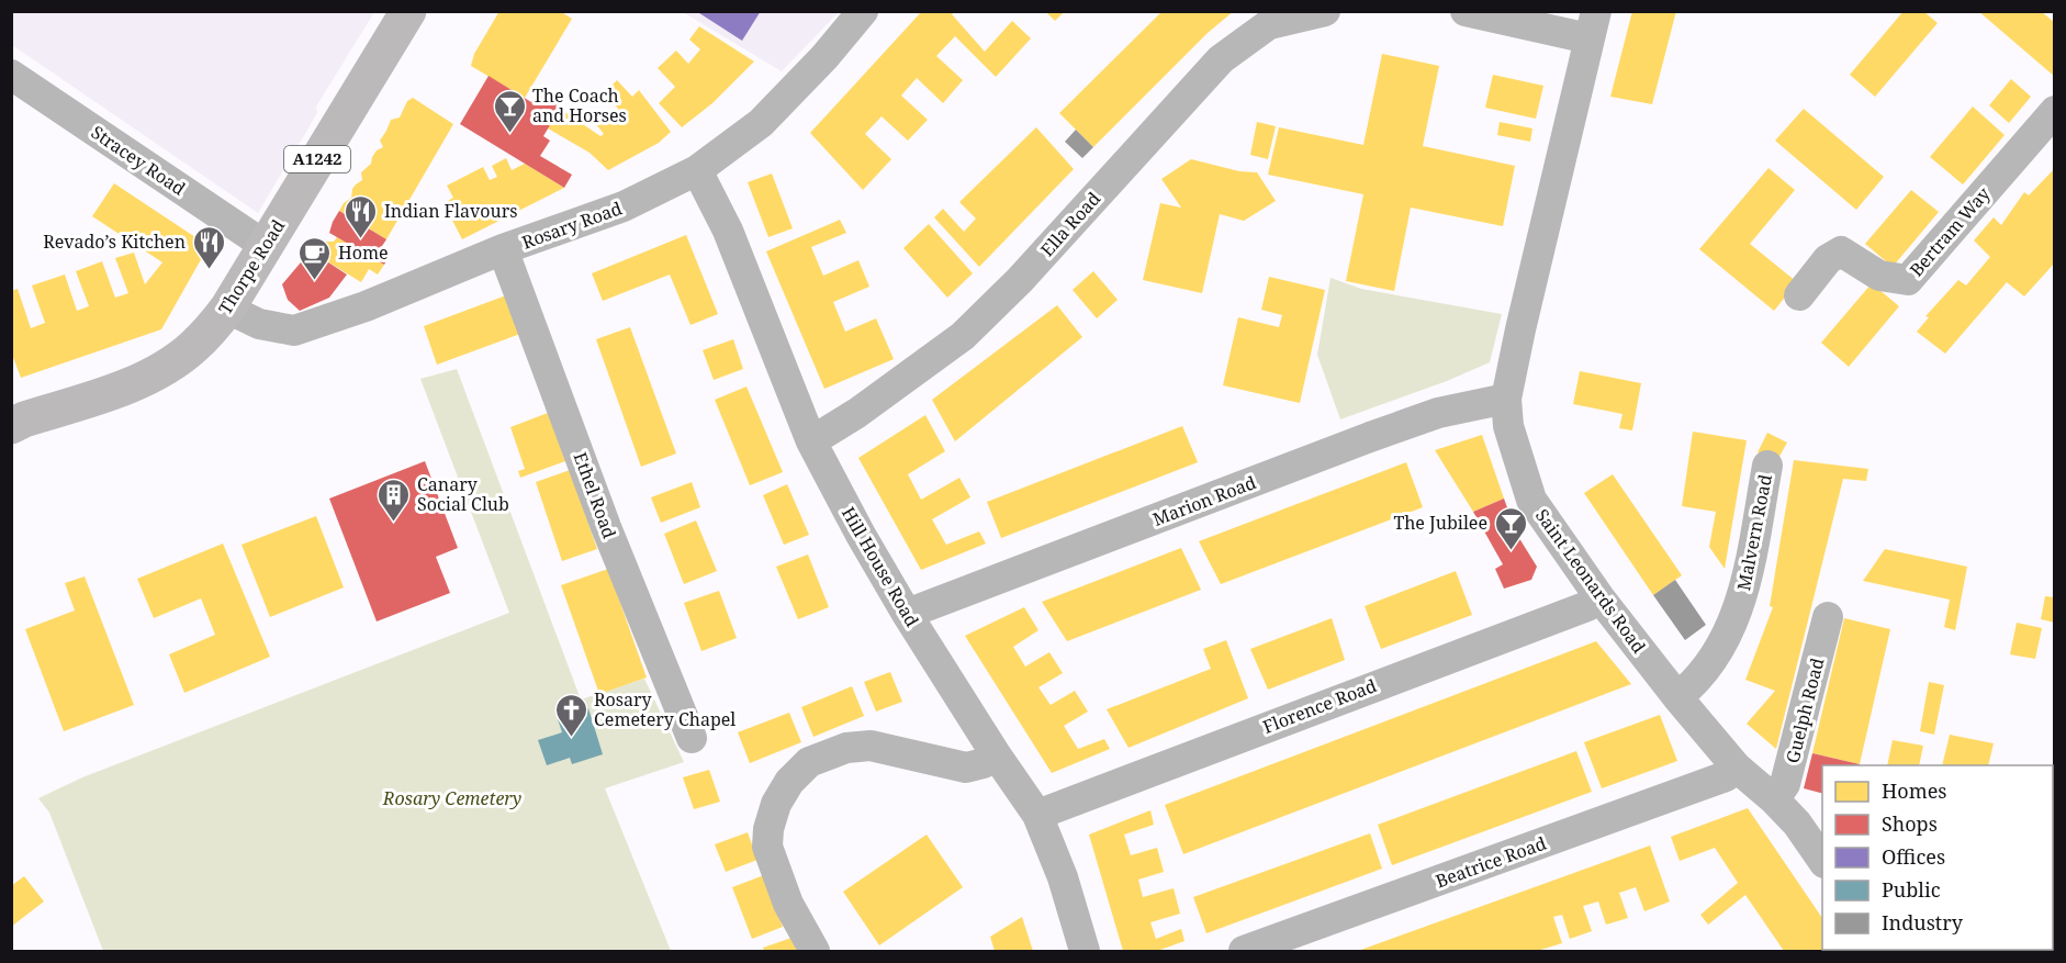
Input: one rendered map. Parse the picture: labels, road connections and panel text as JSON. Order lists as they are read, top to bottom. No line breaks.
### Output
{"streets":{"main road":["A1242","Thorpe Road"],"street":["Stracey Road","Ella Road","Rosary Road","Bertram Way","Ethel Road","Marion Road","Malvern Road","Hill House Road","Saint Leonards Road","Florence Road","Guelph Road","Beatrice Road"]},"crossings":[["Stracey Road","Thorpe Road"],["Ella Road","Hill House Road"],["Rosary Road","Thorpe Road"],["Rosary Road","Ethel Road"],["Rosary Road","Hill House Road"],["Marion Road","Hill House Road"],["Marion Road","Saint Leonards Road"],["Malvern Road","Saint Leonards Road"],["Hill House Road","Florence Road"],["Saint Leonards Road","Florence Road"],["Saint Leonards Road","Guelph Road"],["Saint Leonards Road","Beatrice Road"]],"parks":["Rosary Cemetery"],"places":{"bar":["The Coach and Horses","The Jubilee"],"restaurant":["Indian Flavours","Revado’s Kitchen"],"cafe":["Home"],"building":["Canary Social Club"],"church":["Rosary Cemetery Chapel"]},"legend":["Homes","Shops","Offices","Public","Industry"]}
